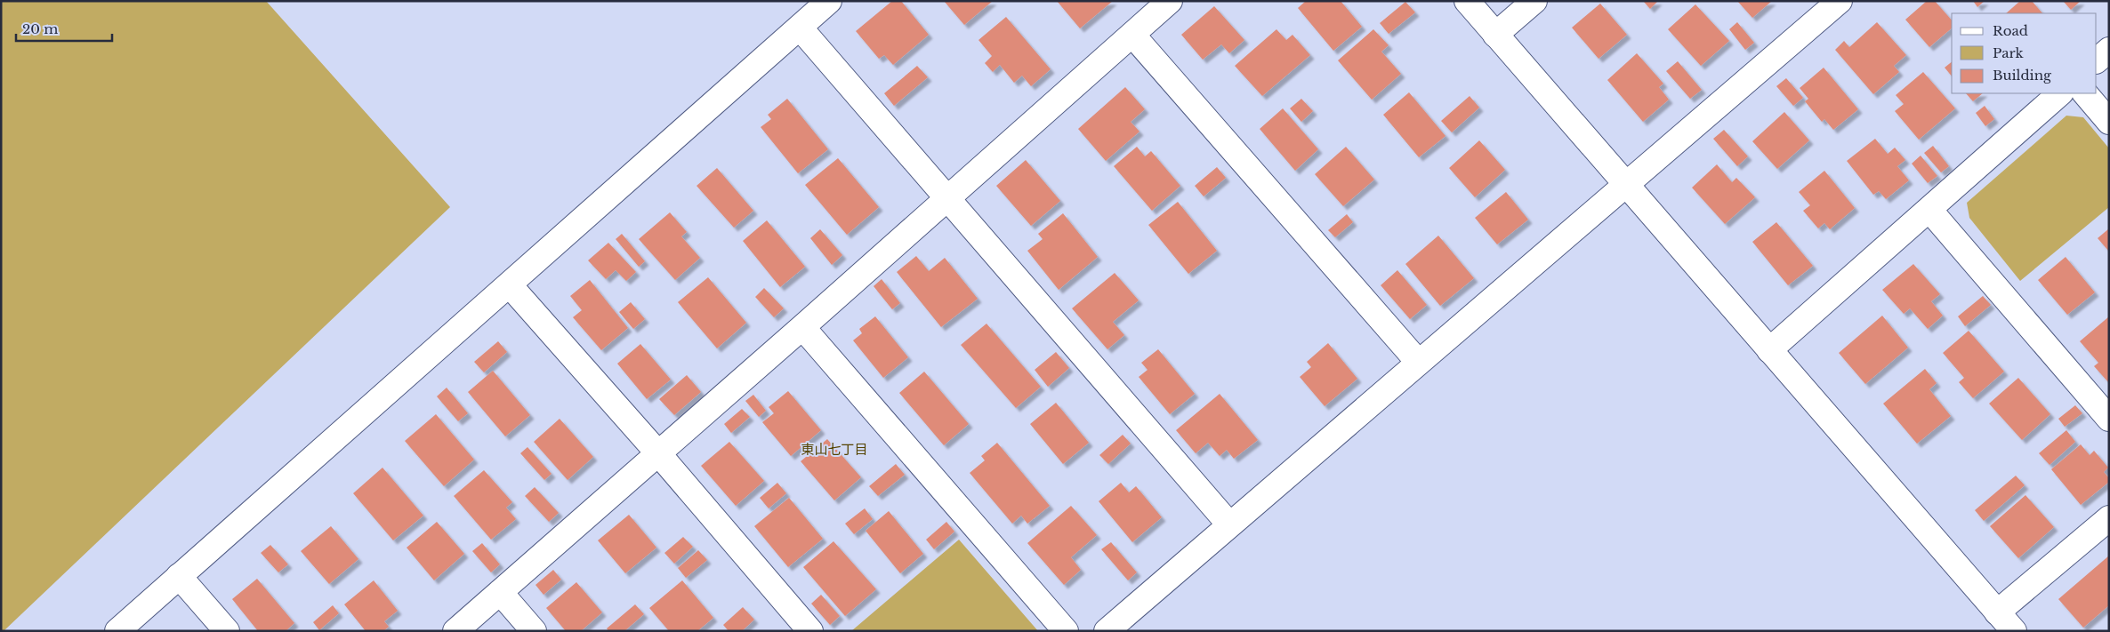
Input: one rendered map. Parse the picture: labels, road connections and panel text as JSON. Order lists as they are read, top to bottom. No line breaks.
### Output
{"districts":["東山七丁目"],"legend":["Road","Park","Building"],"scale_bar":"20 m"}
